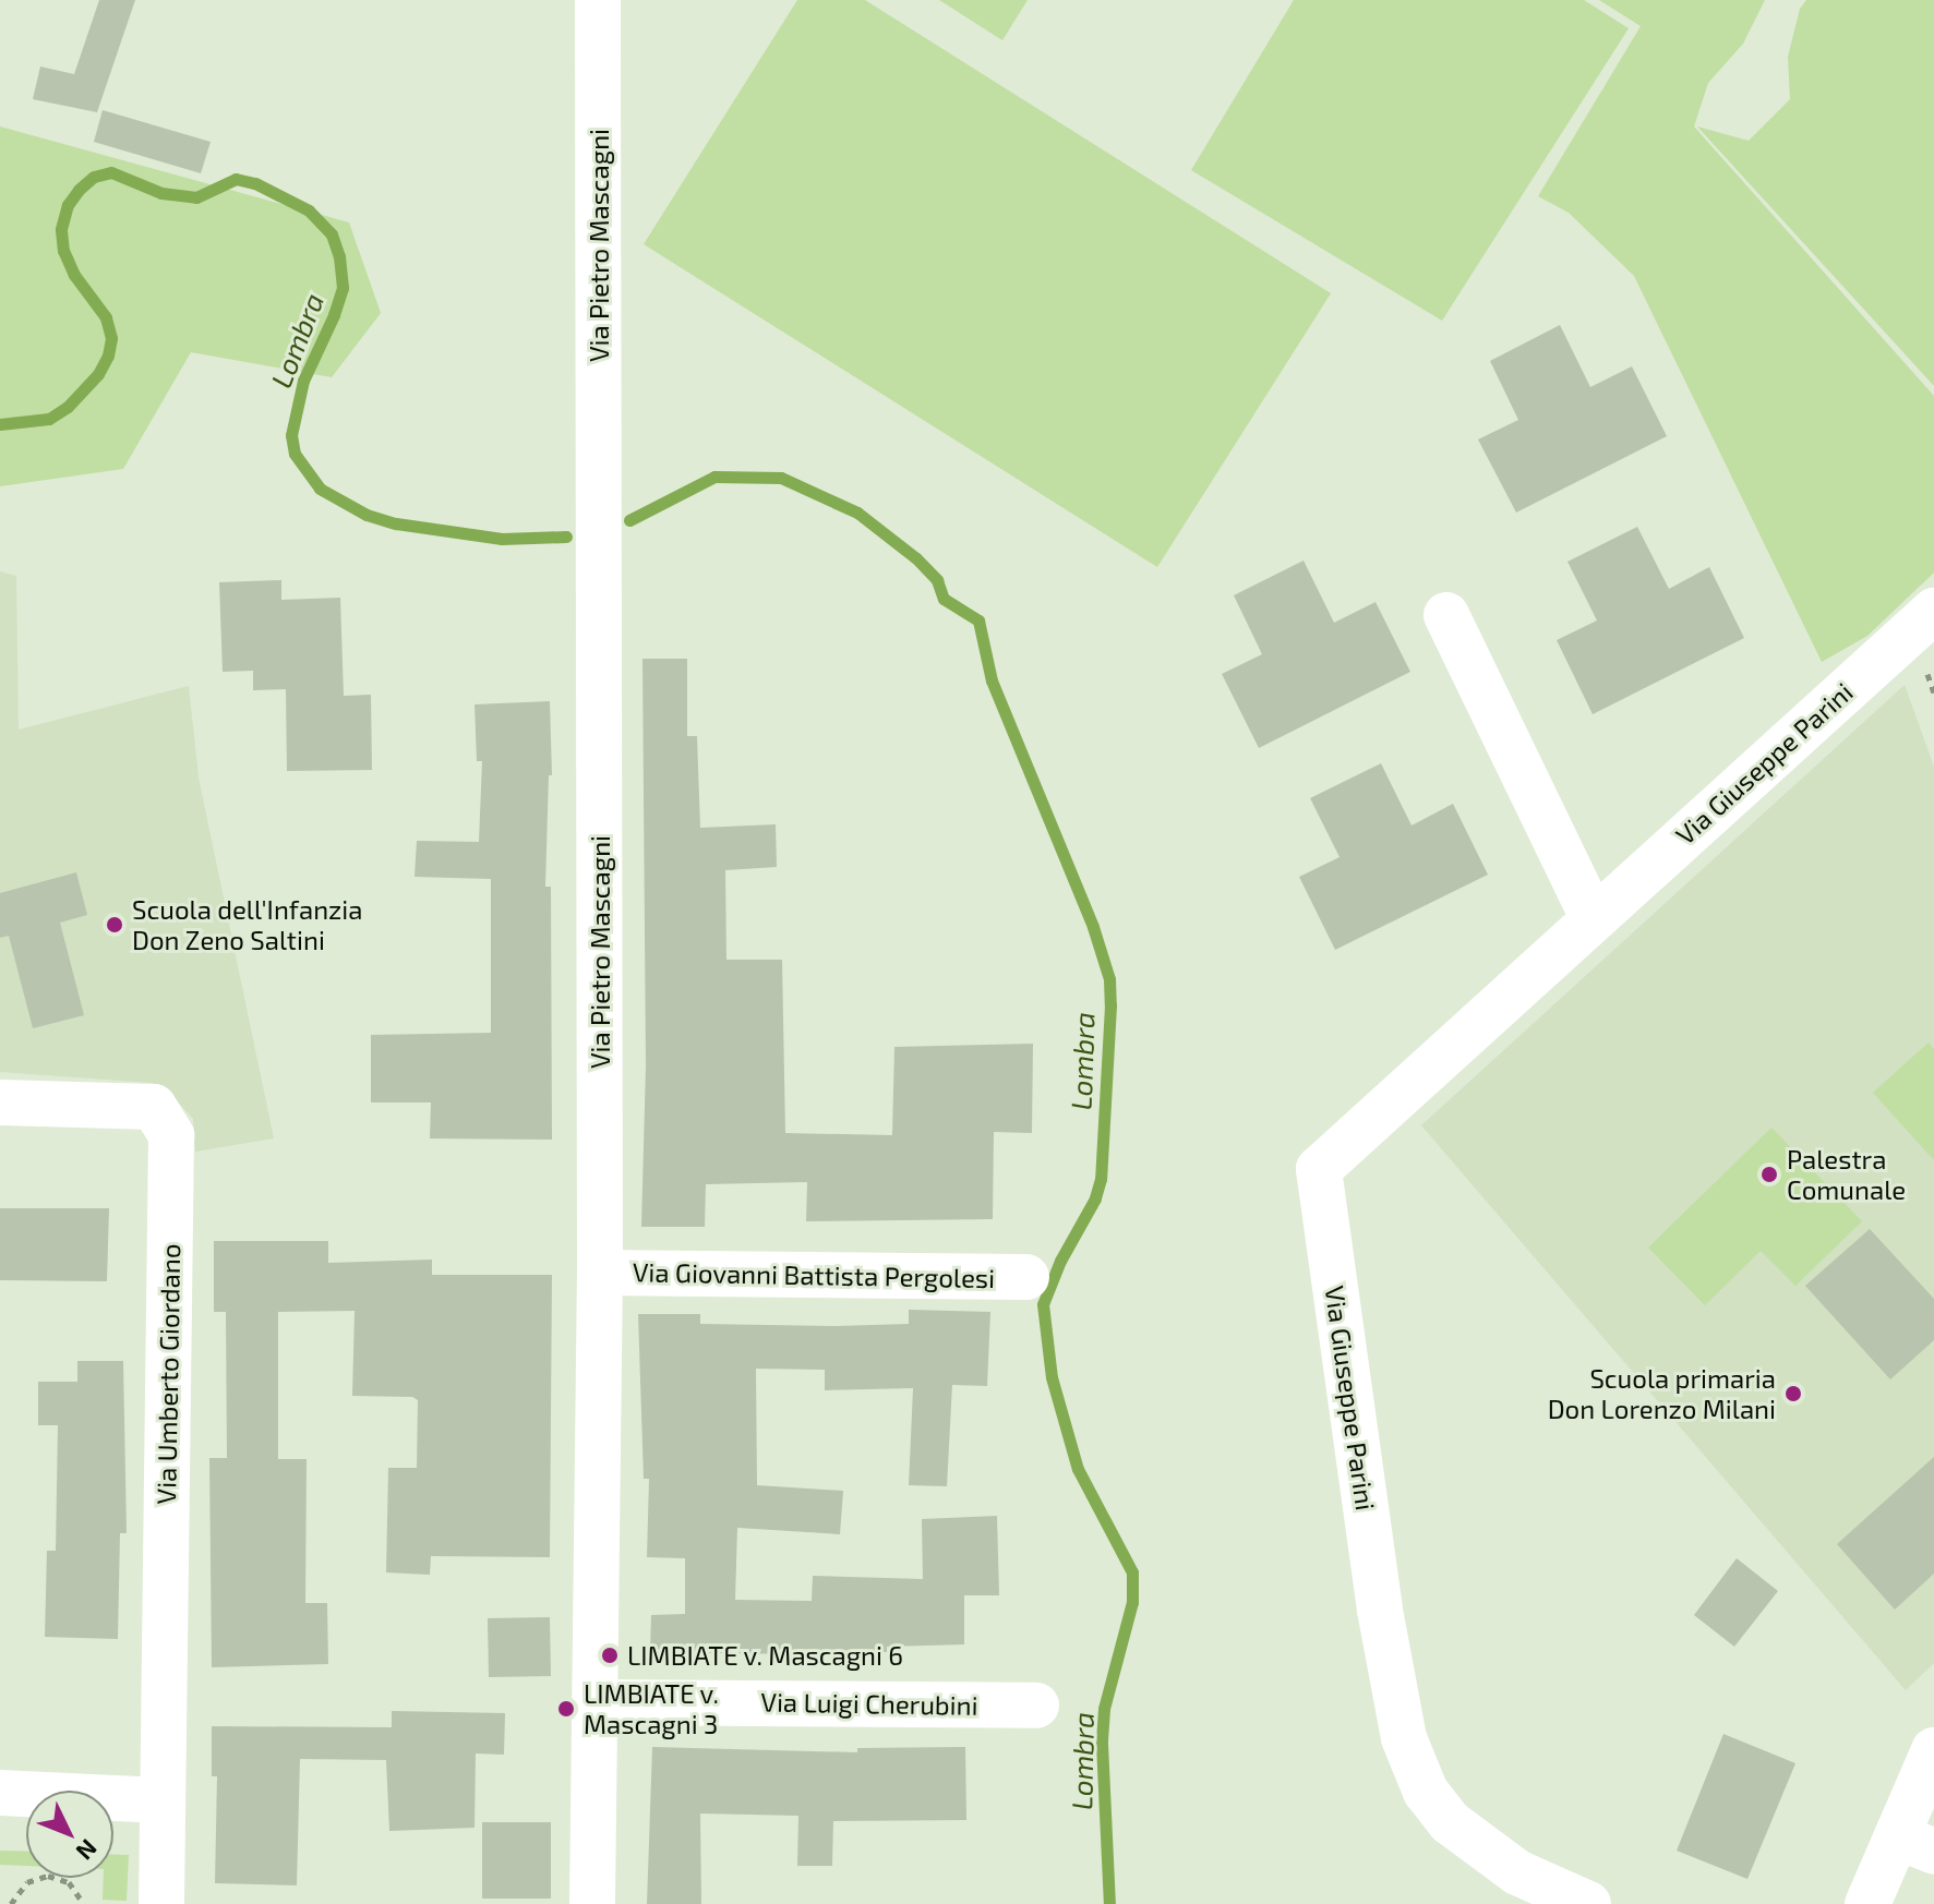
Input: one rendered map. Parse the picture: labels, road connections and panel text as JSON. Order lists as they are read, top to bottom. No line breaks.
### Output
{"streets":{"street":["Via Pietro Mascagni","Via Giuseppe Parini","Via Giovanni Battista Pergolesi","Via Umberto Giordano","Via Luigi Cherubini"]},"crossings":[["Via Pietro Mascagni","Via Giovanni Battista Pergolesi"],["Via Pietro Mascagni","Via Luigi Cherubini"]],"water":["Lombra"],"places":["Scuola dell'Infanzia Don Zeno Saltini","Palestra Comunale","Scuola primaria Don Lorenzo Milani","LIMBIATE v. Mascagni 6","LIMBIATE v. Mascagni 3"],"north":"bottom right"}
